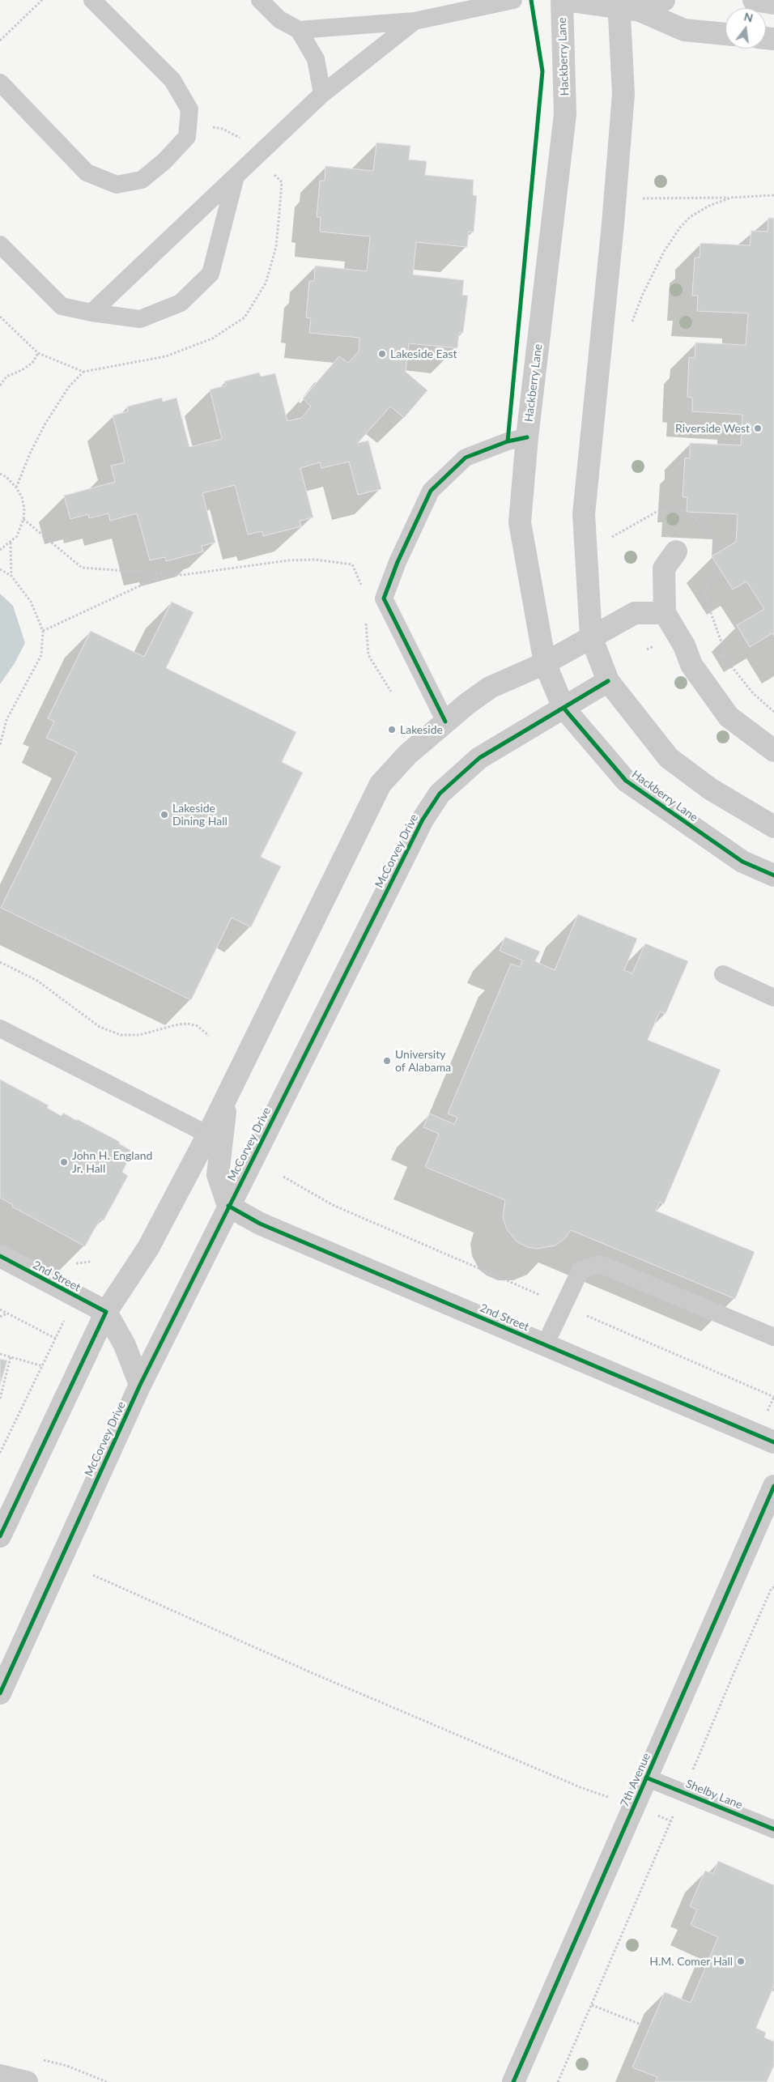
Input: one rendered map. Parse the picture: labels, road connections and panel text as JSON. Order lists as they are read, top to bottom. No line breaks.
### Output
{"streets":{"street":["Hackberry Lane","McCorvey Drive","2nd Street","7th Avenue"],"lane":["Shelby Lane"]},"crossings":[["Hackberry Lane","McCorvey Drive"],["McCorvey Drive","2nd Street"],["7th Avenue","Shelby Lane"]],"places":["Lakeside East","Riverside West","Lakeside","Lakeside Dining Hall","University of Alabama","John H. England Jr. Hall","H.M. Comer Hall"],"north":"top"}
